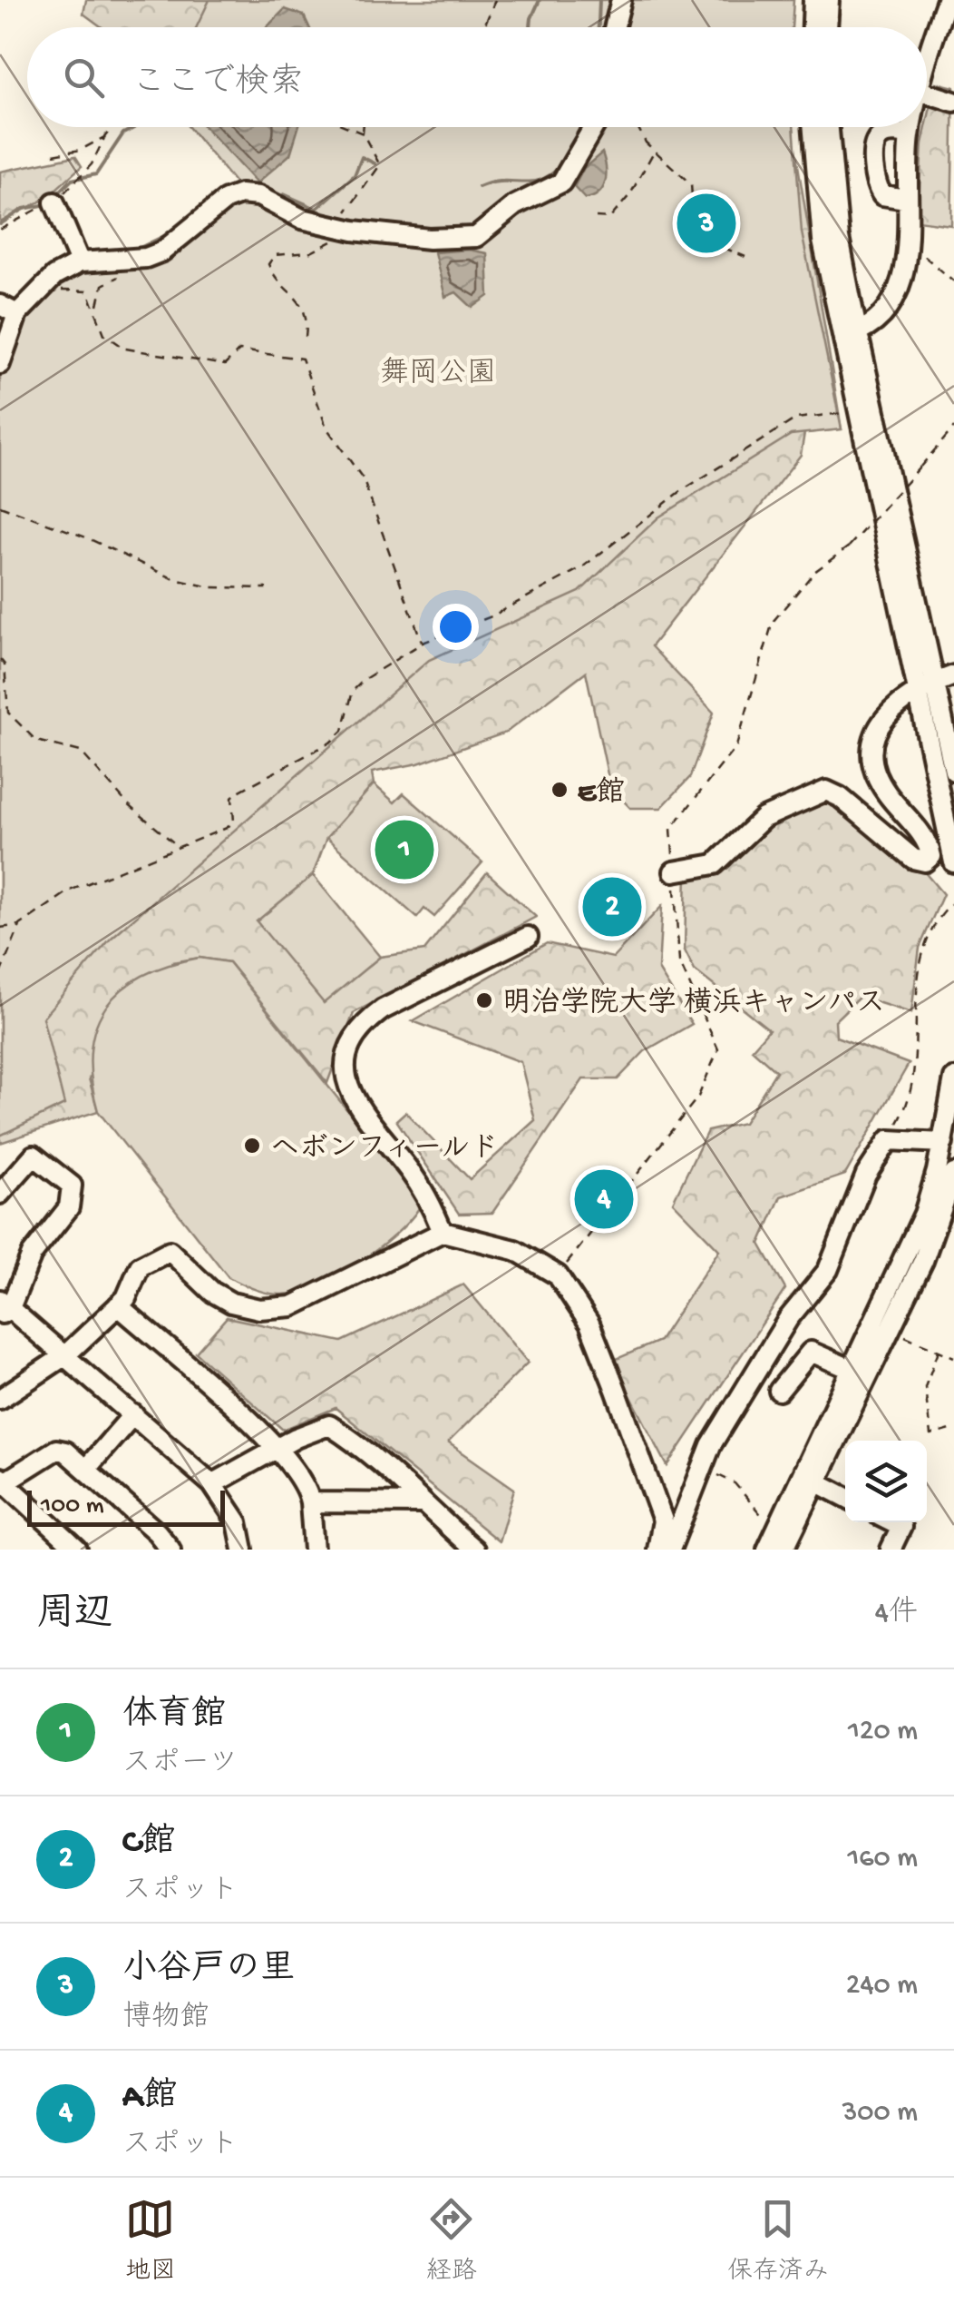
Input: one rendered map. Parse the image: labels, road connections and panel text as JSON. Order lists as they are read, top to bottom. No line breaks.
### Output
{"parks":["舞岡公園"],"places":["E館","明治学院大学 横浜キャンパス","ヘボンフィールド"],"scale_bar":"100 m","page":{"search":"ここで検索","pins":["3","1","2","4"],"scale":"100 m","heading":["周辺","4件"],"list":[{"mark":"1","name":"体育館","note":"スポーツ","value":"120 m"},{"mark":"2","name":"C館","note":"スポット","value":"160 m"},{"mark":"3","name":"小谷戸の里","note":"博物館","value":"240 m"},{"mark":"4","name":"A館","note":"スポット","value":"300 m"}],"nav":["地図","経路","保存済み"]}}
